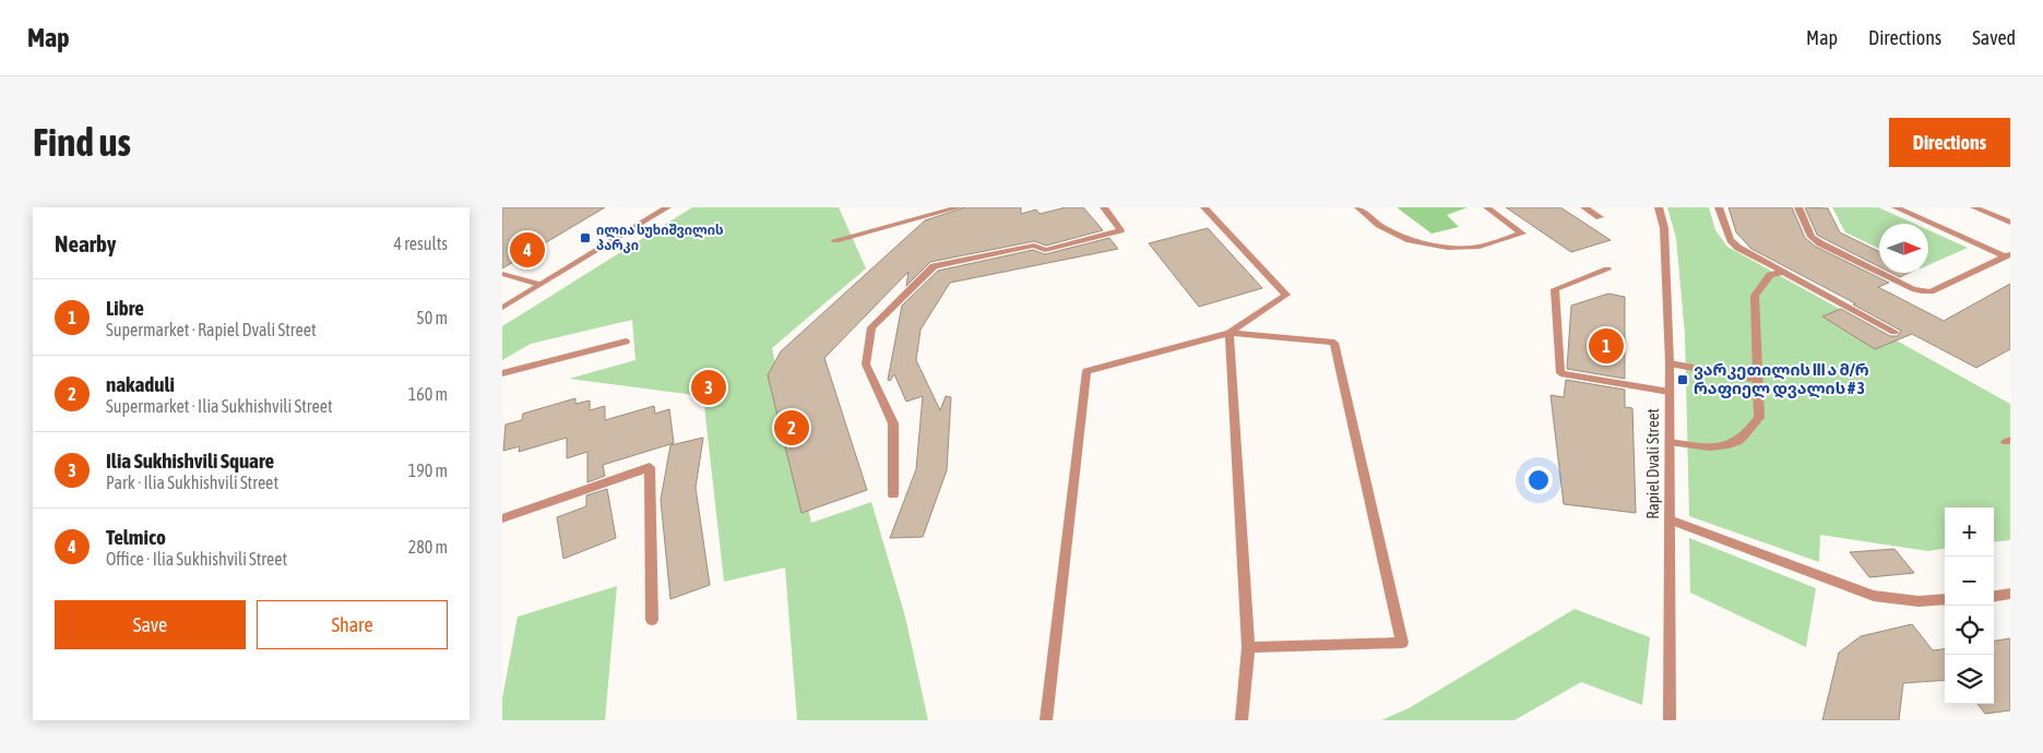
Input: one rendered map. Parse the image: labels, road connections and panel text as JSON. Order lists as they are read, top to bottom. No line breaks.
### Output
{"streets":{"street":["Rapiel Dvali Street"]},"places":{"transit":["ილია სუხიშვილის პარკი","ვარკეთილის III ა მ/რ რაფიელ დვალის # 3"]},"north":"right","page":{"header":"Map","nav":["Map","Directions","Saved"],"buttons":["Directions",["Save","Share"]],"title":"Find us","heading":["Nearby","4 results"],"pins":["4","1","3","2"],"list":[{"mark":"1","name":"Libre","note":"Supermarket · Rapiel Dvali Street","value":"50 m"},{"mark":"2","name":"nakaduli","note":"Supermarket · Ilia Sukhishvili Street","value":"160 m"},{"mark":"3","name":"Ilia Sukhishvili Square","note":"Park · Ilia Sukhishvili Street","value":"190 m"},{"mark":"4","name":"Telmico","note":"Office · Ilia Sukhishvili Street","value":"280 m"}],"map_buttons":["+","−"]}}
